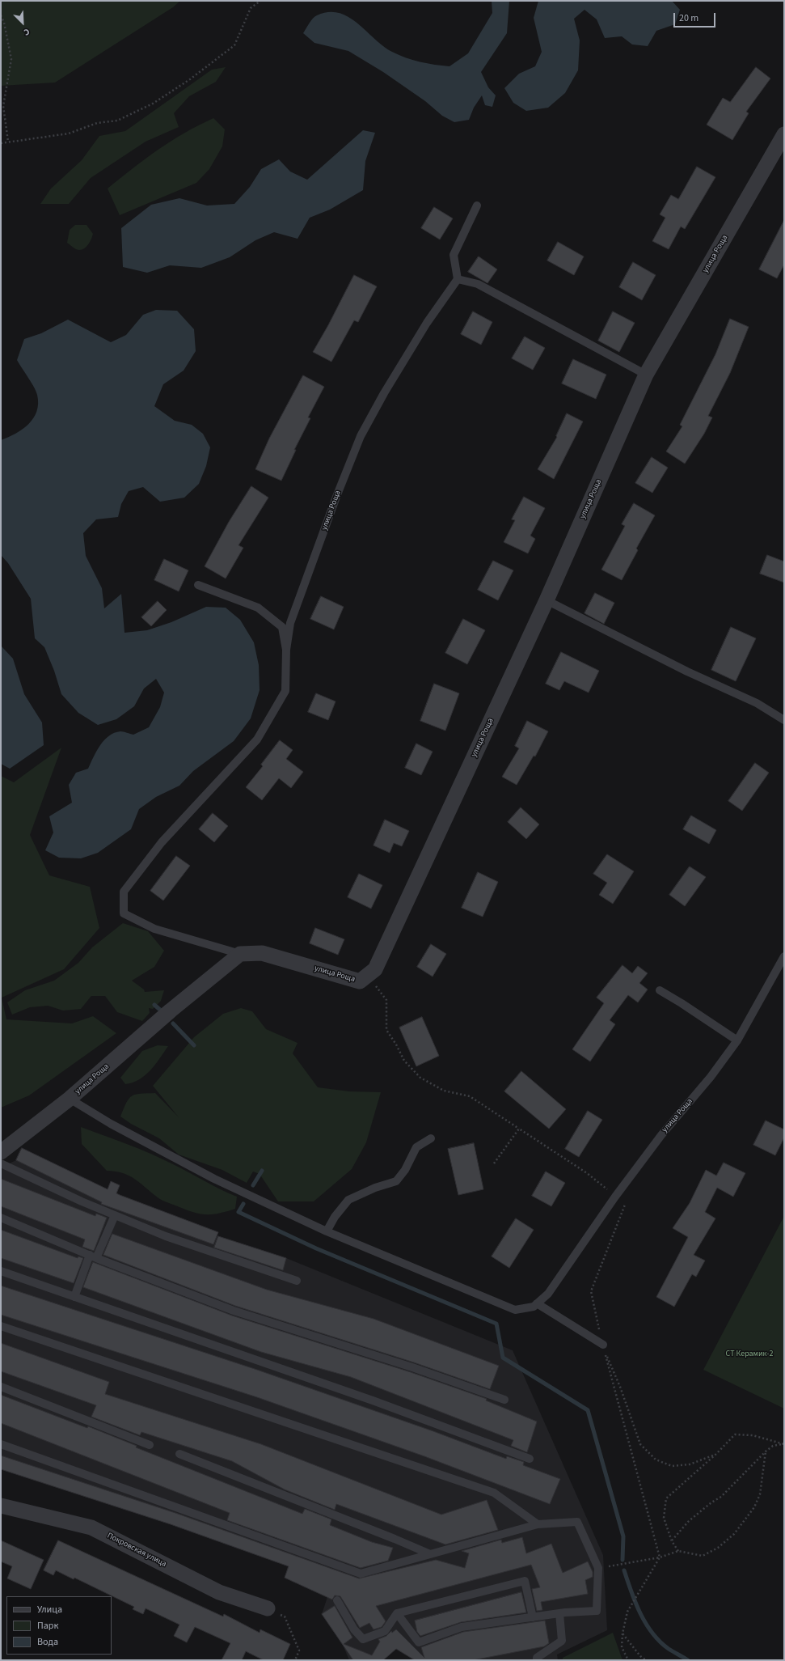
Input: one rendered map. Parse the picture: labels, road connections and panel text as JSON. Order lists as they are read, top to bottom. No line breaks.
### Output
{"streets":{"street":["улица Роща","Покровская улица"]},"parks":["СТ Керамик-2"],"legend":["Улица","Парк","Вода"],"scale_bar":"20 m","north":"bottom right"}
